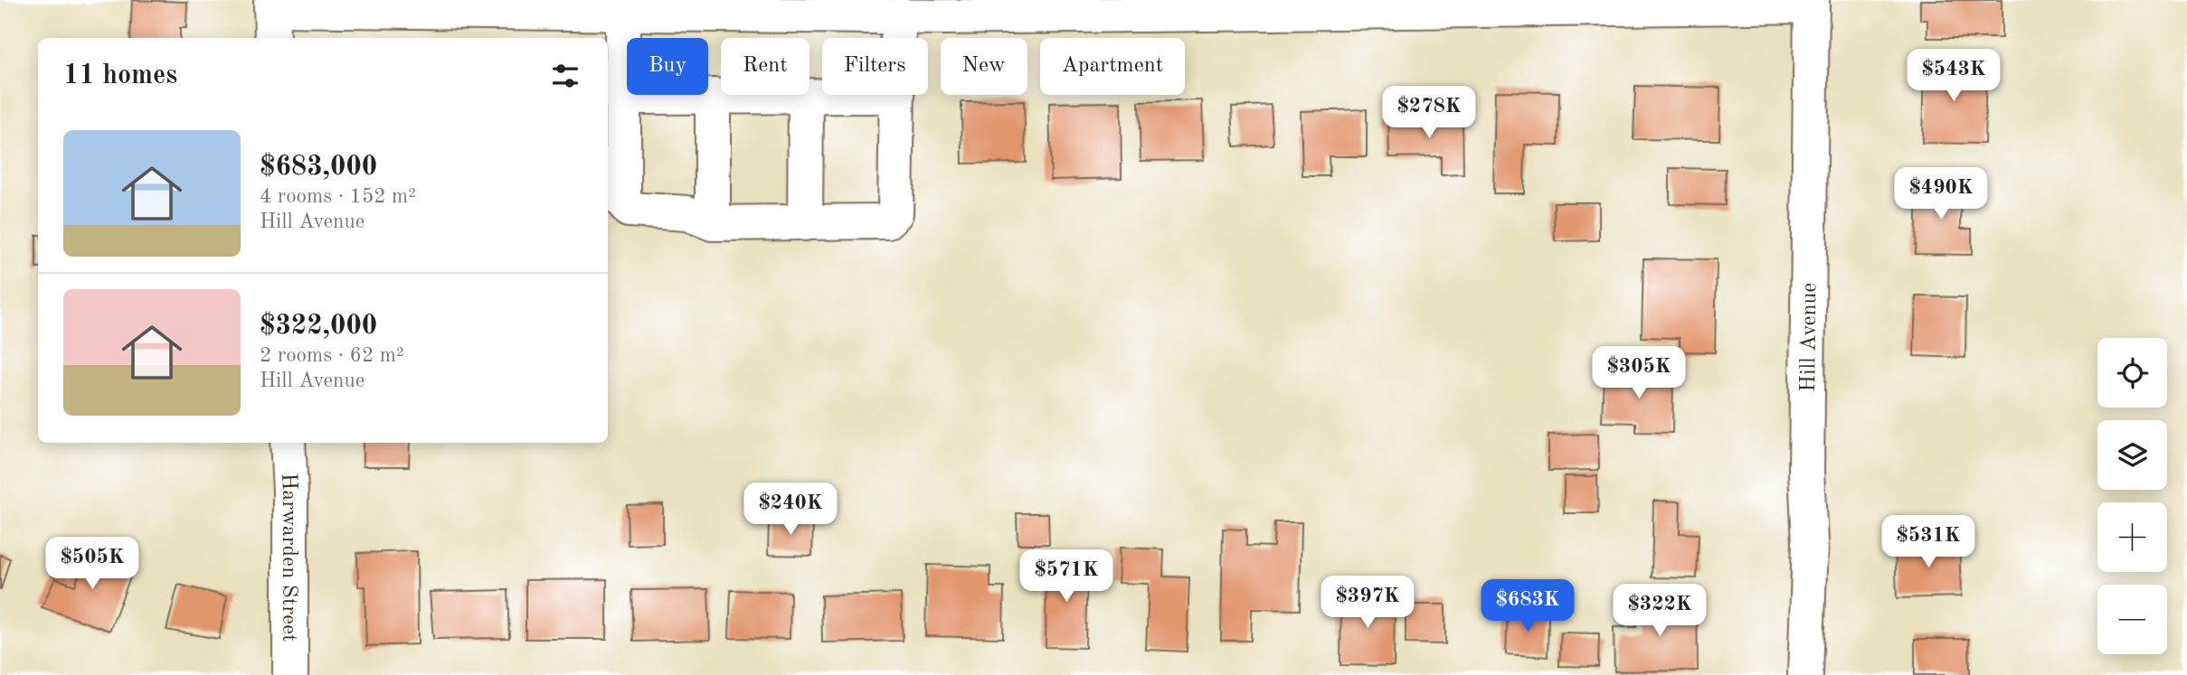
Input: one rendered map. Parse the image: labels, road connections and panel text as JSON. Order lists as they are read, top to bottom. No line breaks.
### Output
{"streets":{"street":["Hill Avenue","Harwarden Street"]},"page":{"chip":["Buy","Rent","Filters","New","Apartment"],"heading":"11 homes","price":["$543K","$278K","$490K","$305K","$240K","$531K","$505K","$571K","$397K","$683K","$322K"],"list":[{"name":"$683,000","note":"4 rooms · 152 m² · Hill Avenue"},{"name":"$322,000","note":"2 rooms · 62 m² · Hill Avenue"}],"map_buttons":["+","−"]}}
